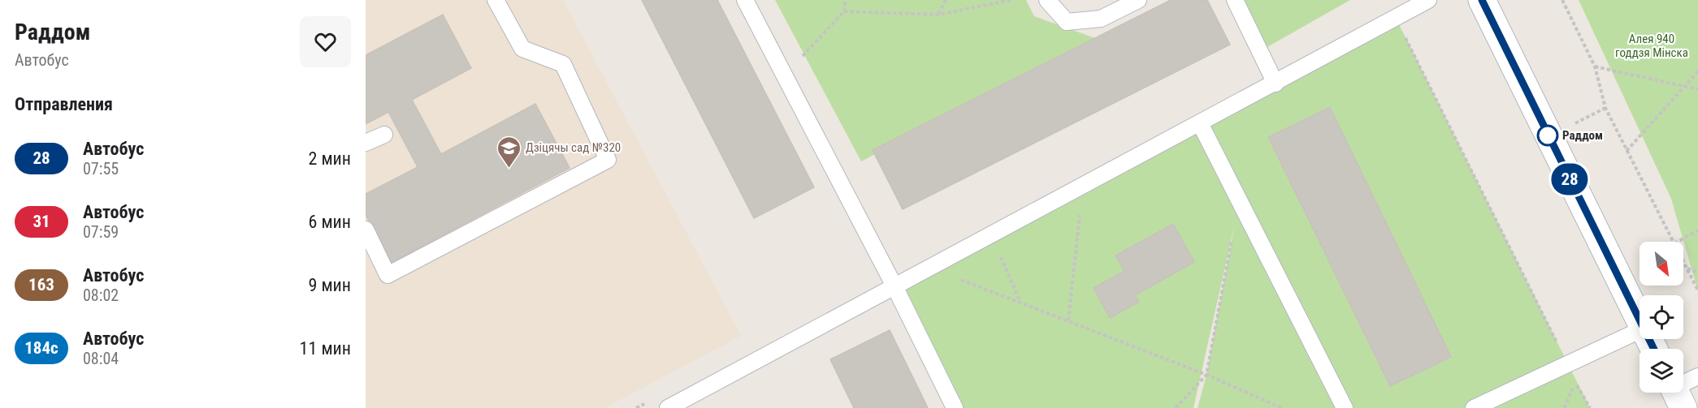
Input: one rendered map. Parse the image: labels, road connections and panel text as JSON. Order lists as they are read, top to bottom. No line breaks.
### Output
{"parks":["Алея 940 годдзя Мінска"],"places":{"other":["Раддом"],"school or university":["Дзіцячы сад №320"]},"lines":["bus line 28"],"north":"bottom right","page":{"heading":[["Раддом","Автобус"],"Отправления"],"on_map":"28","list":[{"mark":"28","name":"Автобус","note":"07:55","value":"2 мин"},{"mark":"31","name":"Автобус","note":"07:59","value":"6 мин"},{"mark":"163","name":"Автобус","note":"08:02","value":"9 мин"},{"mark":"184с","name":"Автобус","note":"08:04","value":"11 мин"}]}}
